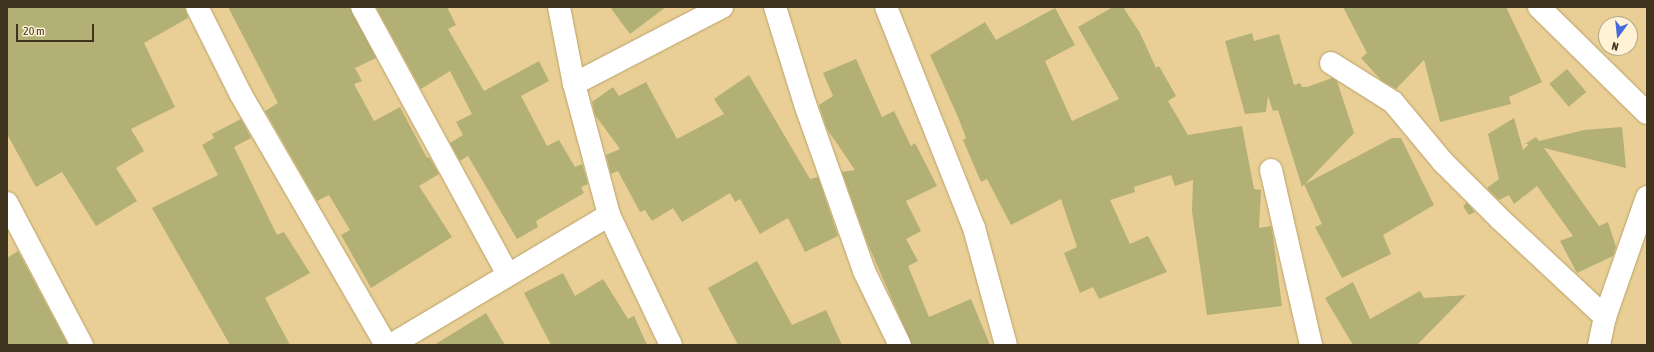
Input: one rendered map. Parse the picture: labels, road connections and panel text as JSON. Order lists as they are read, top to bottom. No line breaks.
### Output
{"scale_bar":"20 m","north":"bottom"}
